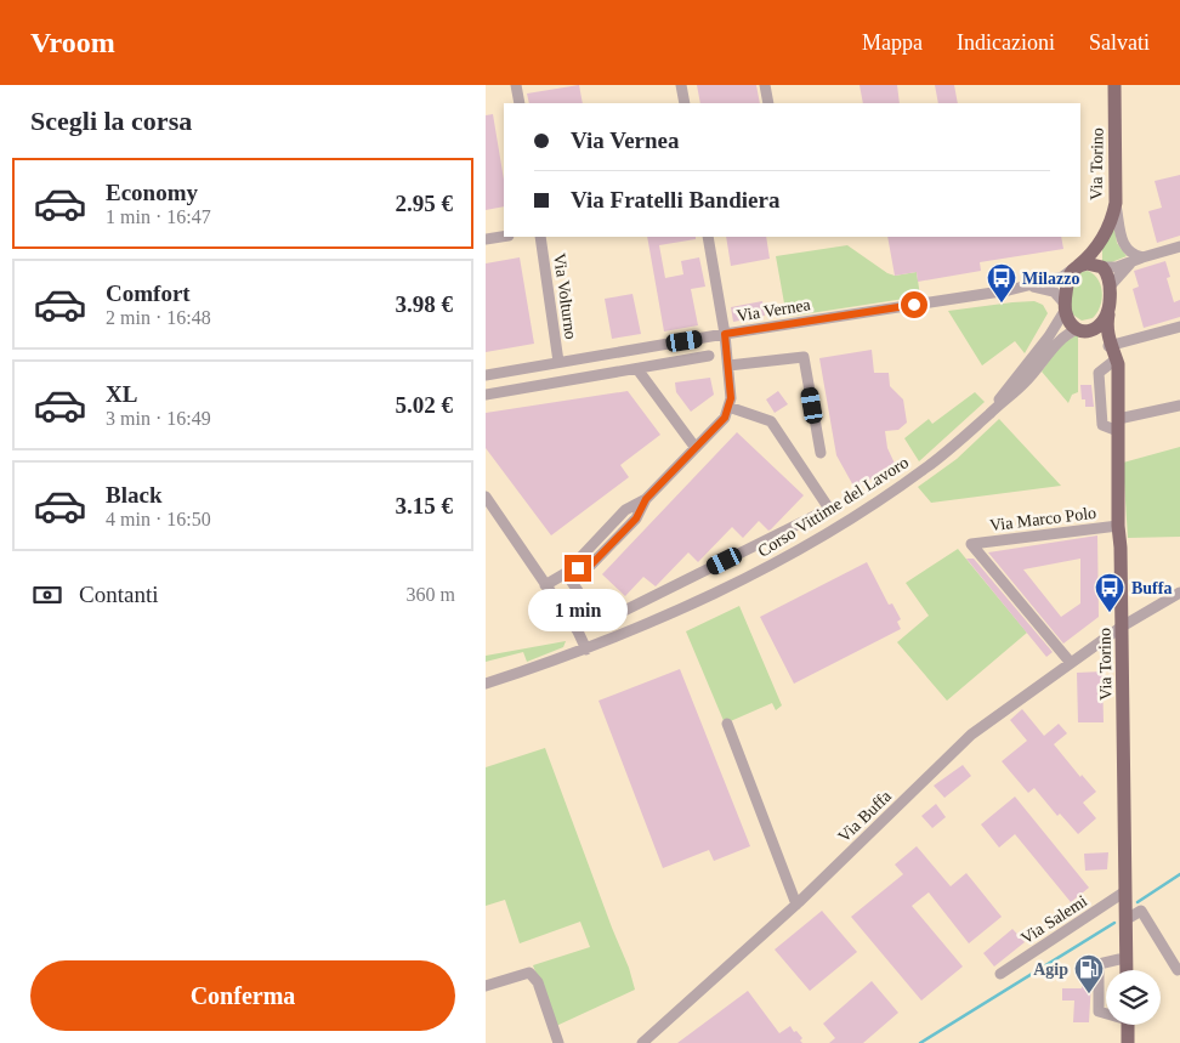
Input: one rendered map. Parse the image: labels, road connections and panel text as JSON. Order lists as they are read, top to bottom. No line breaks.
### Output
{"streets":{"main road":["Via Torino"],"street":["Via Volturno","Via Vernea","Corso Vittime del Lavoro","Via Marco Polo","Via Buffa","Via Salemi"]},"crossings":[["Via Torino","Via Vernea"],["Via Torino","Via Marco Polo"],["Via Torino","Via Buffa"],["Via Torino","Via Salemi"],["Via Volturno","Via Vernea"],["Via Marco Polo","Via Buffa"]],"places":{"bus stop":["Milazzo","Buffa"],"fuel station":["Agip"]},"page":{"header":"Vroom","nav":["Mappa","Indicazioni","Salvati"],"heading":"Scegli la corsa","banner":["Via Vernea","Via Fratelli Bandiera"],"list":[{"name":"Economy","note":"1 min · 16:47","value":"2.95 €"},{"name":"Comfort","note":"2 min · 16:48","value":"3.98 €"},{"name":"XL","note":"3 min · 16:49","value":"5.02 €"},{"name":"Black","note":"4 min · 16:50","value":"3.15 €"}],"pay":["Contanti","360 m"],"bubble":"1 min","buttons":"Conferma"}}
